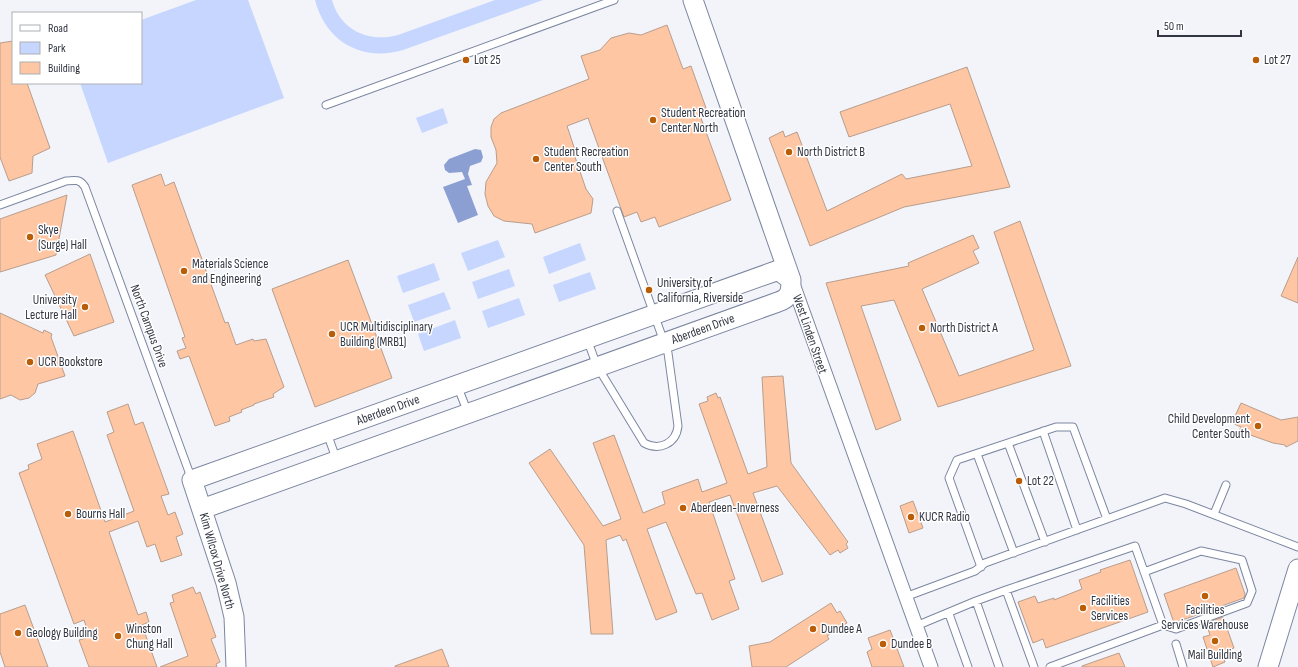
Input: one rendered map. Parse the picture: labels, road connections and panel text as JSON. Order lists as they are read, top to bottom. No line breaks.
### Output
{"streets":{"street":["Aberdeen Drive","West Linden Street","Kim Wilcox Drive North"],"lane":["North Campus Drive"]},"crossings":[["North Campus Drive","Aberdeen Drive"],["North Campus Drive","Kim Wilcox Drive North"],["Aberdeen Drive","West Linden Street"],["Aberdeen Drive","Kim Wilcox Drive North"]],"places":["Lot 25","Lot 27","Student Recreation Center North","North District B","Student Recreation Center South","Skye (Surge) Hall","Materials Science and Engineering","University of California, Riverside","University Lecture Hall","North District A","UCR Multidisciplinary Building (MRB1)","UCR Bookstore","Child Development Center South","Lot 22","Aberdeen-Inverness","Bourns Hall","KUCR Radio","Facilities Services Warehouse","Facilities Services","Dundee A","Geology Building","Winston Chung Hall","Mail Building","Dundee B"],"legend":["Road","Park","Building"],"scale_bar":"50 m"}
